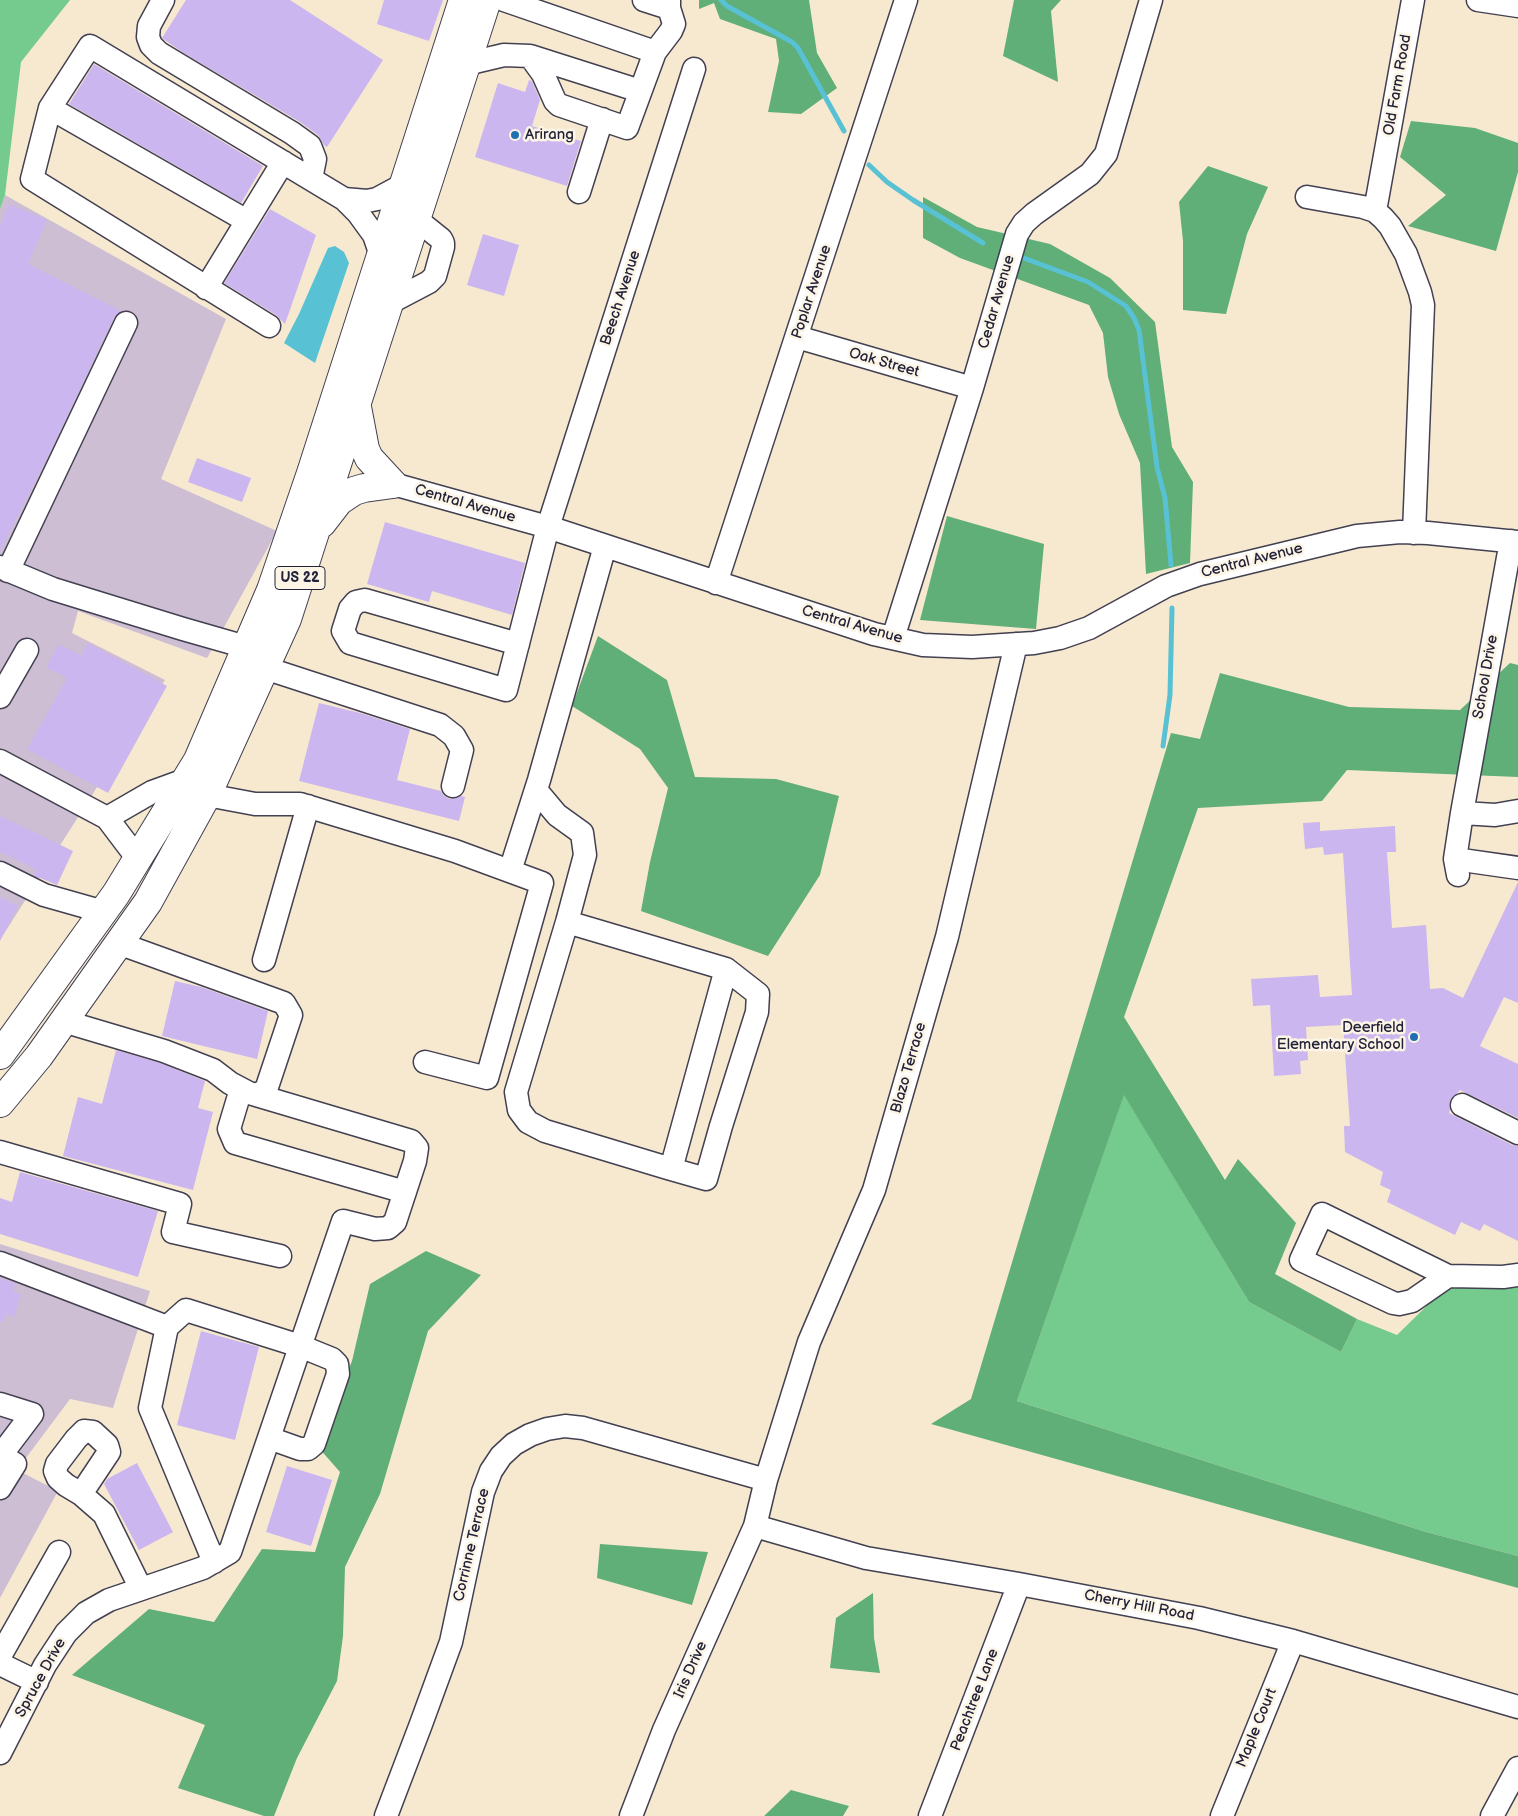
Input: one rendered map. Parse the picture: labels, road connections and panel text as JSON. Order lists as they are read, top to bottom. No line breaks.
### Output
{"streets":{"highway":["US 22"],"street":["Old Farm Road","Poplar Avenue","Beech Avenue","Cedar Avenue","Oak Street","Central Avenue","School Drive","Blazo Terrace","Corrinne Terrace","Cherry Hill Road","Iris Drive","Spruce Drive","Peachtree Lane","Maple Court"]},"crossings":[["Poplar Avenue","Oak Street"],["Poplar Avenue","Central Avenue"],["Beech Avenue","Central Avenue"],["Cedar Avenue","Oak Street"],["Cedar Avenue","Central Avenue"],["Central Avenue","School Drive"],["Central Avenue","Blazo Terrace"],["Blazo Terrace","Corrinne Terrace"],["Blazo Terrace","Cherry Hill Road"],["Blazo Terrace","Iris Drive"],["Cherry Hill Road","Iris Drive"],["Cherry Hill Road","Peachtree Lane"],["Cherry Hill Road","Maple Court"]],"places":["Arirang","Deerfield Elementary School"]}
